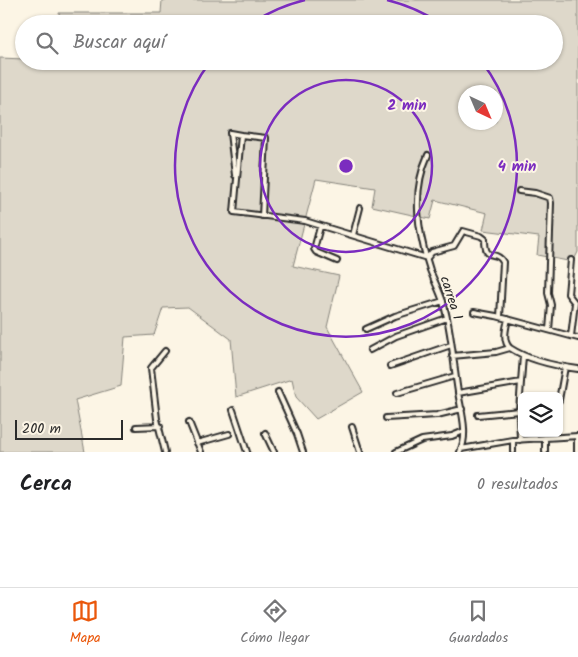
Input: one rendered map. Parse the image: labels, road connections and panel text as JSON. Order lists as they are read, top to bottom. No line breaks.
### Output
{"streets":{"street":["carrea 1"]},"scale_bar":"200 m","north":"bottom right","page":{"search":"Buscar aquí","scale":"200 m","heading":["Cerca","0 resultados"],"nav":["Mapa","Cómo llegar","Guardados"]},"rings":["2 min","4 min"]}
